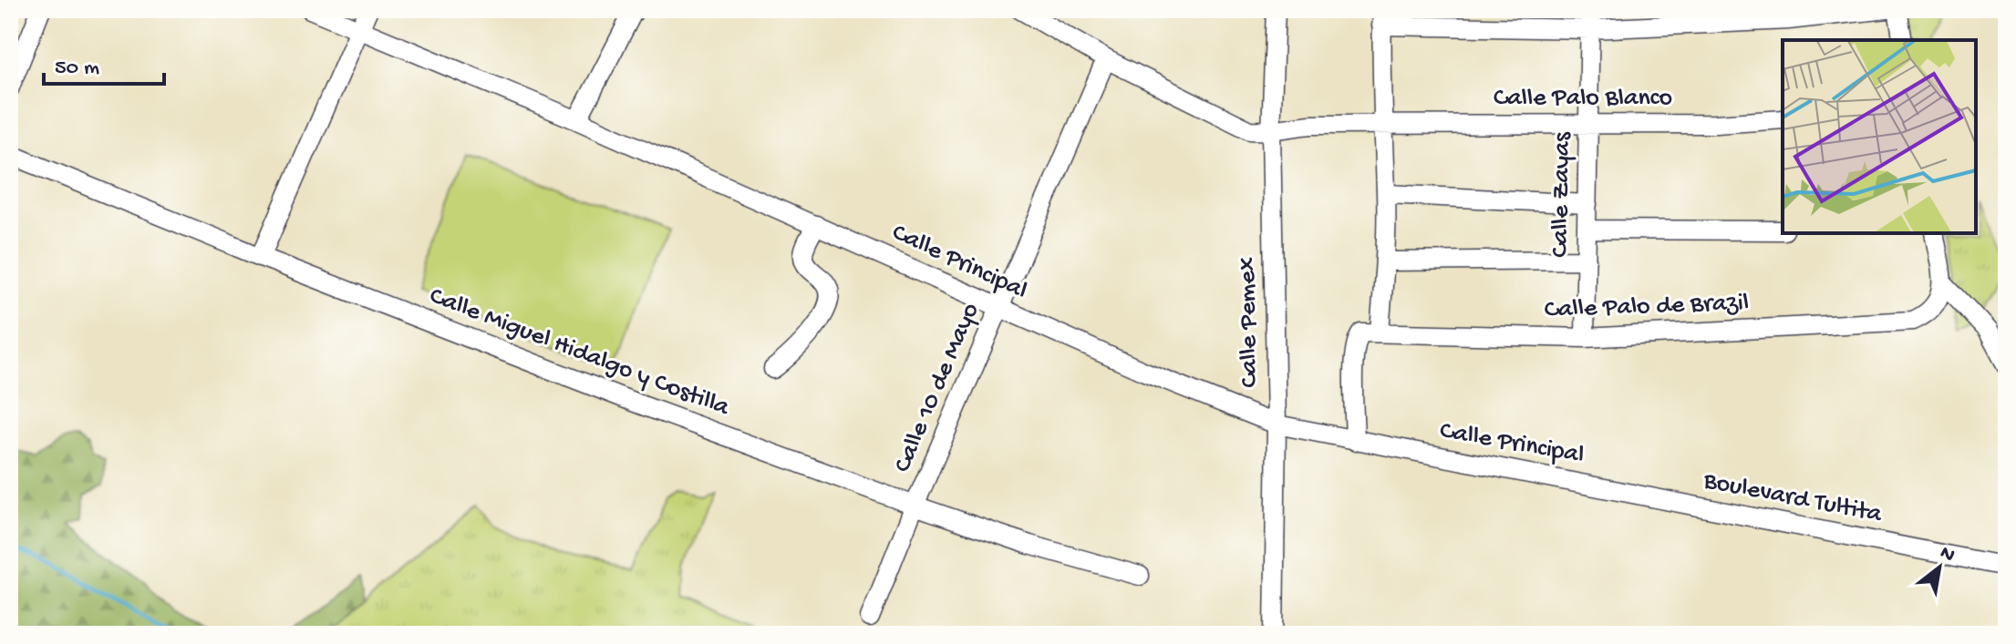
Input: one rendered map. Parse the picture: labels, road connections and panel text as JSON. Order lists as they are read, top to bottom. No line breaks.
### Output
{"streets":{"street":["Calle Palo Blanco","Calle Zayas","Calle Principal","Calle Palo de Brazil","Calle Pemex","Calle Miguel Hidalgo y Costilla","Calle 10 de Mayo","Boulevard Tultita"]},"crossings":[["Calle Palo Blanco","Calle Zayas"],["Calle Palo Blanco","Calle Pemex"],["Calle Zayas","Calle Palo de Brazil"],["Calle Principal","Calle Pemex"],["Calle Principal","Calle 10 de Mayo"],["Calle Principal","Boulevard Tultita"],["Calle Miguel Hidalgo y Costilla","Calle 10 de Mayo"]],"scale_bar":"50 m","north":"top right"}
